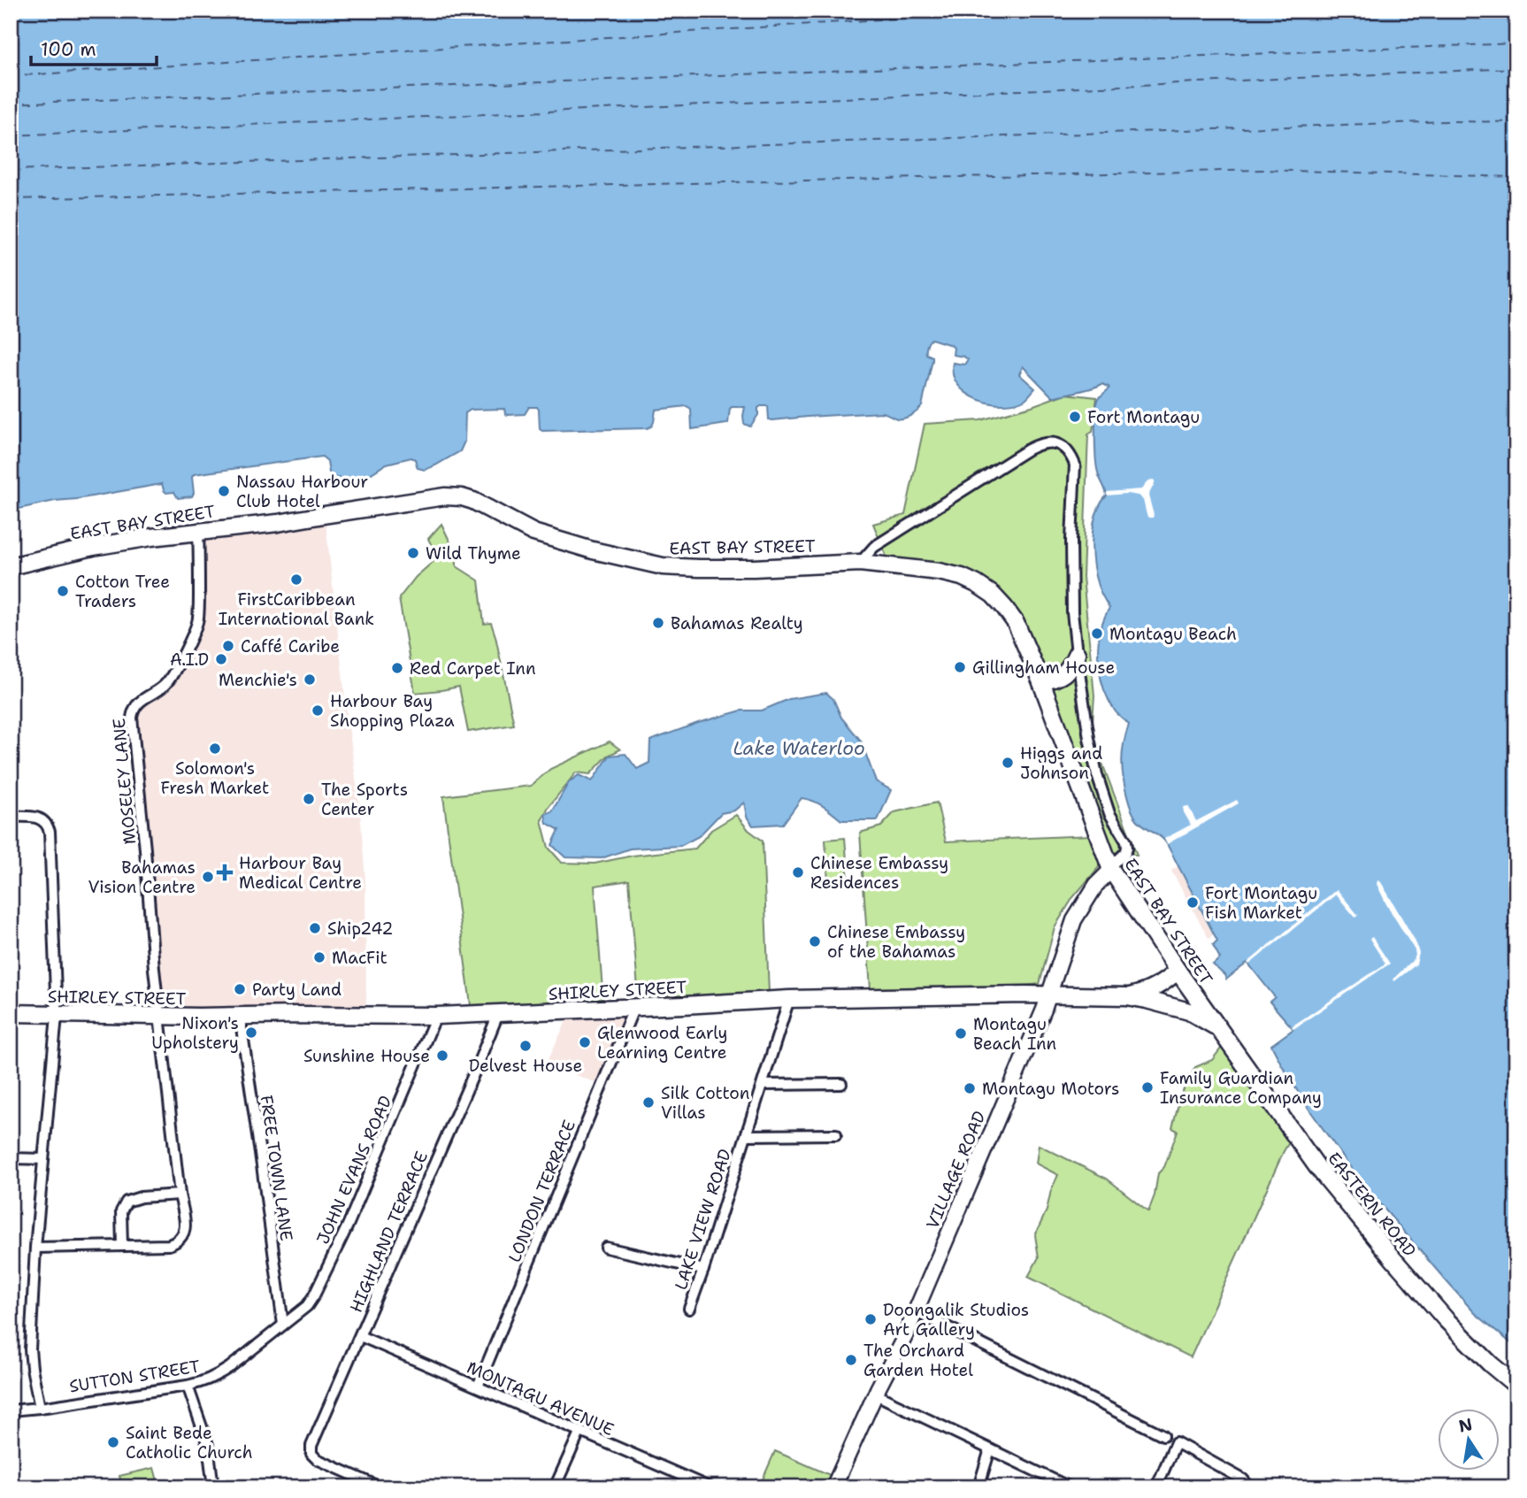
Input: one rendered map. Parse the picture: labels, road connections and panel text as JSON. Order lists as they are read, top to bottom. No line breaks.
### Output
{"streets":{"highway":["EAST BAY STREET","SHIRLEY STREET","EASTERN ROAD"],"main road":["VILLAGE ROAD"],"street":["MOSELEY LANE","FREE TOWN LANE","JOHN EVANS ROAD","LONDON TERRACE","LAKE VIEW ROAD","HIGHLAND TERRACE","SUTTON STREET","MONTAGU AVENUE"]},"crossings":[["EAST BAY STREET","MOSELEY LANE"],["EAST BAY STREET","SHIRLEY STREET"],["EAST BAY STREET","VILLAGE ROAD"],["EAST BAY STREET","EASTERN ROAD"],["MOSELEY LANE","SHIRLEY STREET"],["SHIRLEY STREET","FREE TOWN LANE"],["SHIRLEY STREET","JOHN EVANS ROAD"],["SHIRLEY STREET","VILLAGE ROAD"],["SHIRLEY STREET","LONDON TERRACE"],["SHIRLEY STREET","EASTERN ROAD"],["SHIRLEY STREET","LAKE VIEW ROAD"],["SHIRLEY STREET","HIGHLAND TERRACE"],["FREE TOWN LANE","JOHN EVANS ROAD"],["FREE TOWN LANE","SUTTON STREET"],["JOHN EVANS ROAD","SUTTON STREET"],["LONDON TERRACE","MONTAGU AVENUE"],["HIGHLAND TERRACE","MONTAGU AVENUE"]],"water":["Lake Waterloo"],"places":{"other":["Fort Montagu","Nassau Harbour Club Hotel","Wild Thyme","FirstCaribbean International Bank","Cotton Tree Traders","Bahamas Realty","Montagu Beach","Caffé Caribe","A.I.D","Gillingham House","Red Carpet Inn","Menchie's","Harbour Bay Shopping Plaza","Solomon's Fresh Market","Higgs and Johnson","The Sports Center","Chinese Embassy Residences","Bahamas Vision Centre","Fort Montagu Fish Market","Ship242","Chinese Embassy of the Bahamas","MacFit","Party Land","Nixon's Upholstery","Montagu Beach Inn","Glenwood Early Learning Centre","Delvest House","Sunshine House","Family Guardian Insurance Company","Montagu Motors","Silk Cotton Villas","Doongalik Studios Art Gallery","The Orchard Garden Hotel","Saint Bede Catholic Church"],"health":["Harbour Bay Medical Centre"]},"scale_bar":"100 m","north":"top"}
